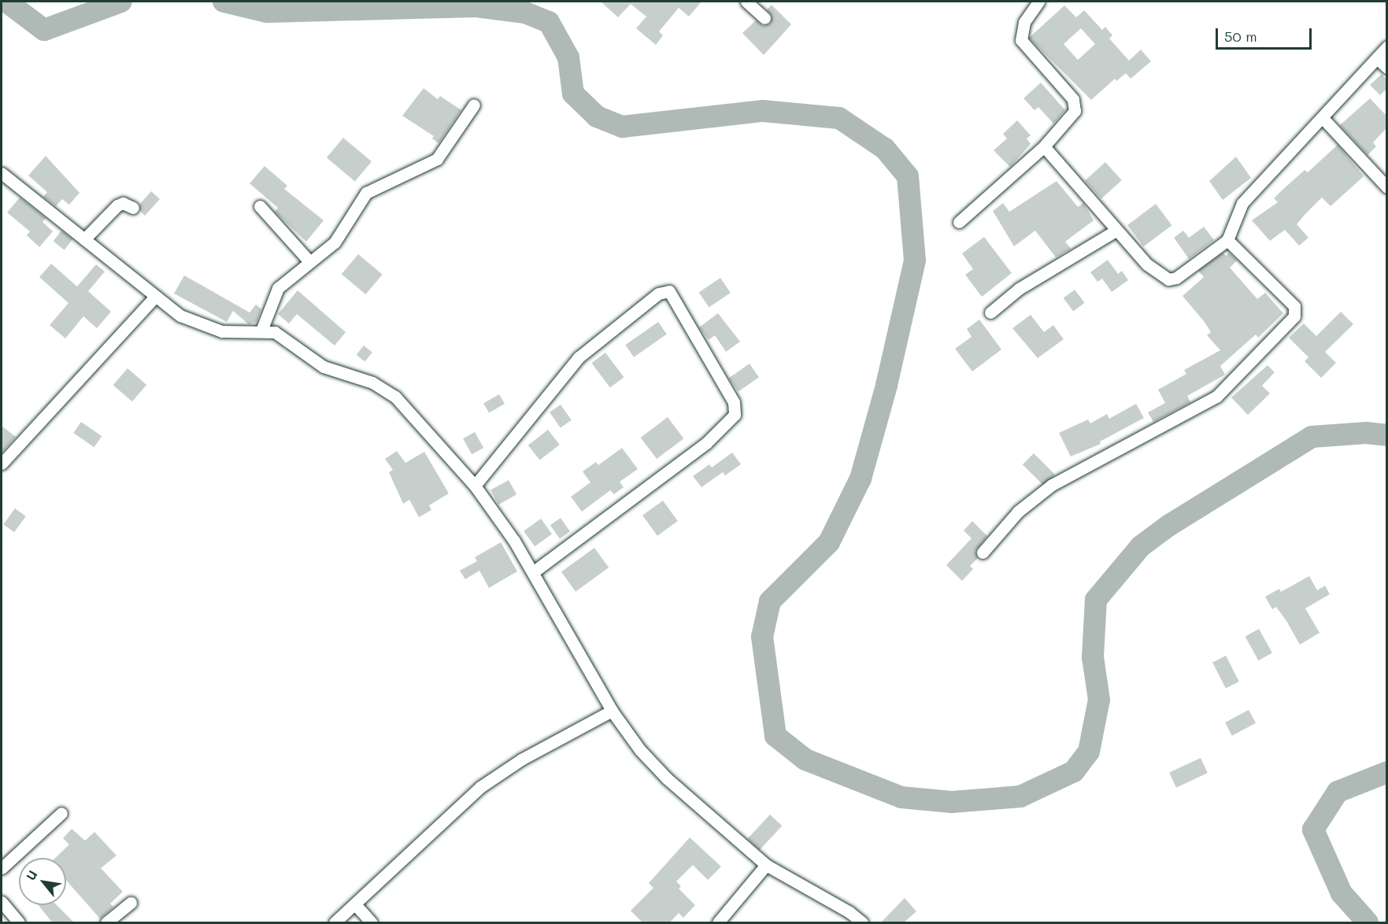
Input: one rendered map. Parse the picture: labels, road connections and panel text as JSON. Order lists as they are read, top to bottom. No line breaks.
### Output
{"scale_bar":"50 m","north":"top left"}
